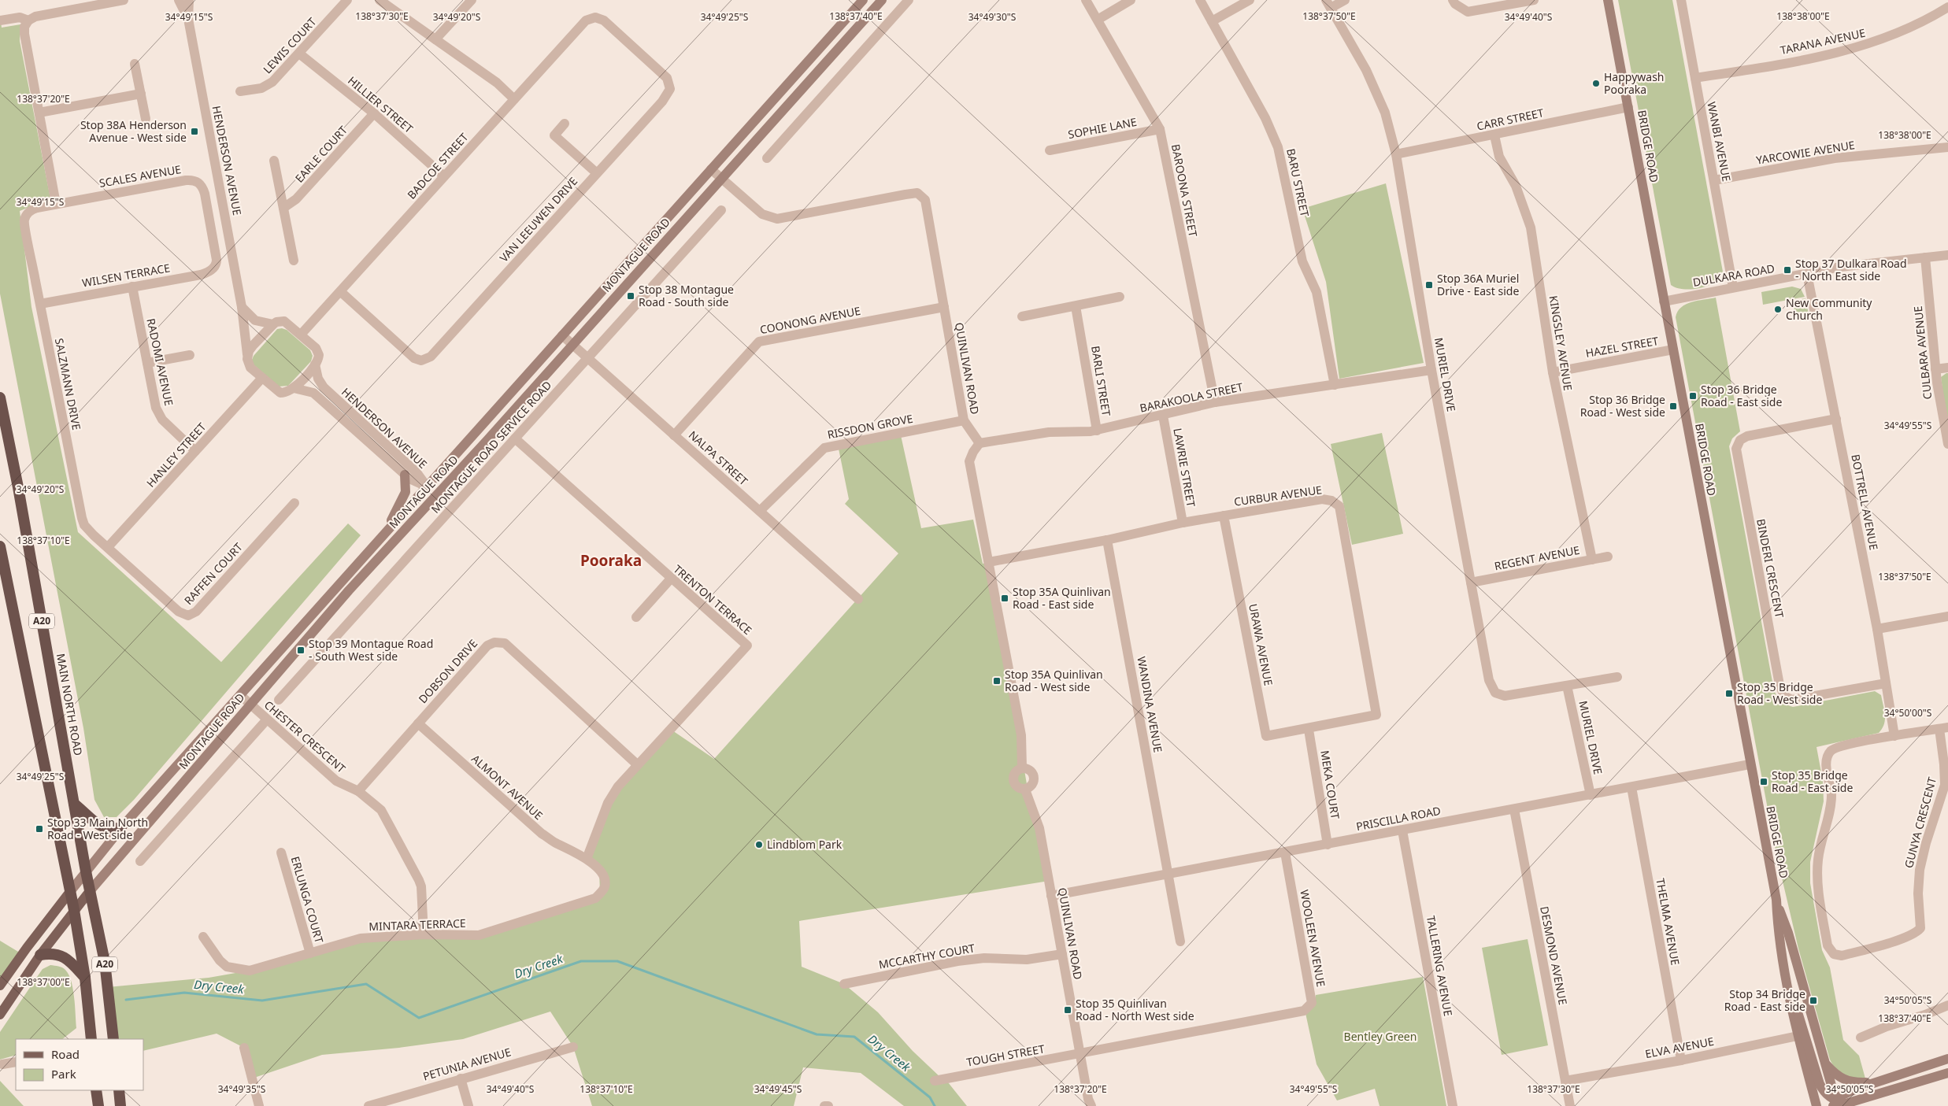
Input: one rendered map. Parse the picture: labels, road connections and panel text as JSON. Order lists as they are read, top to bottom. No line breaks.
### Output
{"streets":{"highway":["A20","MAIN NORTH ROAD"],"main road":["BRIDGE ROAD","MONTAGUE ROAD"],"street":["TARANA AVENUE","LEWIS COURT","HILLIER STREET","CARR STREET","SOPHIE LANE","WANBI AVENUE","YARCOWIE AVENUE","EARLE COURT","HENDERSON AVENUE","BADCOE STREET","SCALES AVENUE","BARU STREET","BAROONA STREET","VAN LEEUWEN DRIVE","WILSEN TERRACE","DULKARA ROAD","COONONG AVENUE","KINGSLEY AVENUE","HAZEL STREET","CULBARA AVENUE","RADOMI AVENUE","QUINLIVAN ROAD","MURIEL DRIVE","BARLI STREET","SALZMANN DRIVE","BARAKOOLA STREET","RISSDON GROVE","MONTAGUE ROAD SERVICE ROAD","HANLEY STREET","NALPA STREET","LAWRIE STREET","CURBUR AVENUE","BOTTRELL AVENUE","REGENT AVENUE","BINDERI CRESCENT","RAFFEN COURT","TRENTON TERRACE","URAWA AVENUE","DOBSON DRIVE","WANDINA AVENUE","CHESTER CRESCENT","MEKA COURT","ALMONT AVENUE","PRISCILLA ROAD","GUNYA CRESCENT","ERLUNGA COURT","THELMA AVENUE","MINTARA TERRACE","WOOLEEN AVENUE","DESMOND AVENUE","MCCARTHY COURT","TALLERING AVENUE","ELVA AVENUE","TOUGH STREET","PETUNIA AVENUE"]},"crossings":[["TARANA AVENUE","WANBI AVENUE"],["LEWIS COURT","HILLIER STREET"],["HILLIER STREET","EARLE COURT"],["HILLIER STREET","BADCOE STREET"],["CARR STREET","BRIDGE ROAD"],["CARR STREET","KINGSLEY AVENUE"],["CARR STREET","MURIEL DRIVE"],["SOPHIE LANE","BAROONA STREET"],["WANBI AVENUE","YARCOWIE AVENUE"],["WANBI AVENUE","DULKARA ROAD"],["BRIDGE ROAD","DULKARA ROAD"],["BRIDGE ROAD","HAZEL STREET"],["BRIDGE ROAD","PRISCILLA ROAD"],["BRIDGE ROAD","ELVA AVENUE"],["HENDERSON AVENUE","BADCOE STREET"],["HENDERSON AVENUE","MONTAGUE ROAD"],["HENDERSON AVENUE","HANLEY STREET"],["BADCOE STREET","VAN LEEUWEN DRIVE"],["BADCOE STREET","HANLEY STREET"],["SCALES AVENUE","WILSEN TERRACE"],["SCALES AVENUE","SALZMANN DRIVE"],["BARU STREET","BARAKOOLA STREET"],["BAROONA STREET","BARAKOOLA STREET"],["MONTAGUE ROAD","QUINLIVAN ROAD"],["MONTAGUE ROAD","NALPA STREET"],["MONTAGUE ROAD","A20"],["MONTAGUE ROAD","MAIN NORTH ROAD"],["MONTAGUE ROAD","CHESTER CRESCENT"],["WILSEN TERRACE","RADOMI AVENUE"],["WILSEN TERRACE","SALZMANN DRIVE"],["DULKARA ROAD","CULBARA AVENUE"],["DULKARA ROAD","BOTTRELL AVENUE"],["COONONG AVENUE","QUINLIVAN ROAD"],["COONONG AVENUE","NALPA STREET"],["KINGSLEY AVENUE","HAZEL STREET"],["KINGSLEY AVENUE","REGENT AVENUE"],["RADOMI AVENUE","HANLEY STREET"],["QUINLIVAN ROAD","BARAKOOLA STREET"],["QUINLIVAN ROAD","RISSDON GROVE"],["QUINLIVAN ROAD","PRISCILLA ROAD"],["QUINLIVAN ROAD","WOOLEEN AVENUE"],["QUINLIVAN ROAD","MCCARTHY COURT"],["QUINLIVAN ROAD","TOUGH STREET"],["MURIEL DRIVE","BARAKOOLA STREET"],["MURIEL DRIVE","REGENT AVENUE"],["MURIEL DRIVE","PRISCILLA ROAD"],["BARLI STREET","BARAKOOLA STREET"],["SALZMANN DRIVE","HANLEY STREET"],["SALZMANN DRIVE","RAFFEN COURT"],["BARAKOOLA STREET","LAWRIE STREET"],["RISSDON GROVE","NALPA STREET"],["MONTAGUE ROAD SERVICE ROAD","NALPA STREET"],["MONTAGUE ROAD SERVICE ROAD","TRENTON TERRACE"],["HANLEY STREET","RAFFEN COURT"],["LAWRIE STREET","CURBUR AVENUE"],["CURBUR AVENUE","URAWA AVENUE"],["CURBUR AVENUE","WANDINA AVENUE"],["CURBUR AVENUE","MEKA COURT"],["BOTTRELL AVENUE","BINDERI CRESCENT"],["BOTTRELL AVENUE","GUNYA CRESCENT"],["TRENTON TERRACE","DOBSON DRIVE"],["TRENTON TERRACE","ALMONT AVENUE"],["TRENTON TERRACE","MINTARA TERRACE"],["URAWA AVENUE","MEKA COURT"],["DOBSON DRIVE","CHESTER CRESCENT"],["DOBSON DRIVE","ALMONT AVENUE"],["WANDINA AVENUE","PRISCILLA ROAD"],["CHESTER CRESCENT","MINTARA TERRACE"],["MEKA COURT","PRISCILLA ROAD"],["ALMONT AVENUE","MINTARA TERRACE"],["PRISCILLA ROAD","THELMA AVENUE"],["PRISCILLA ROAD","WOOLEEN AVENUE"],["PRISCILLA ROAD","DESMOND AVENUE"],["PRISCILLA ROAD","TALLERING AVENUE"],["ERLUNGA COURT","MINTARA TERRACE"],["THELMA AVENUE","ELVA AVENUE"],["WOOLEEN AVENUE","TOUGH STREET"],["DESMOND AVENUE","ELVA AVENUE"]],"districts":["Pooraka"],"water":["Dry Creek"],"parks":["Bentley Green"],"places":{"other":["Happywash Pooraka","New Community Church","Lindblom Park"],"transit":["Stop 38A Henderson Avenue - West side","Stop 37 Dulkara Road - North East side","Stop 36A Muriel Drive - East side","Stop 38 Montague Road - South side","Stop 36 Bridge Road - East side","Stop 36 Bridge Road - West side","Stop 35A Quinlivan Road - East side","Stop 39 Montague Road - South West side","Stop 35A Quinlivan Road - West side","Stop 35 Bridge Road - West side","Stop 35 Bridge Road - East side","Stop 33 Main North Road - West side","Stop 34 Bridge Road - East side","Stop 35 Quinlivan Road - North West side"]},"legend":["Road","Park"],"coordinates":["138°37'30\"E","138°37'40\"E","138°37'50\"E","138°38'00\"E","34°49'15\"S","34°49'20\"S","34°49'25\"S","34°49'30\"S","34°49'40\"S","138°37'20\"E","34°49'55\"S","138°37'10\"E","34°50'00\"S","138°37'00\"E","34°50'05\"S","34°49'35\"S","34°49'45\"S"]}
